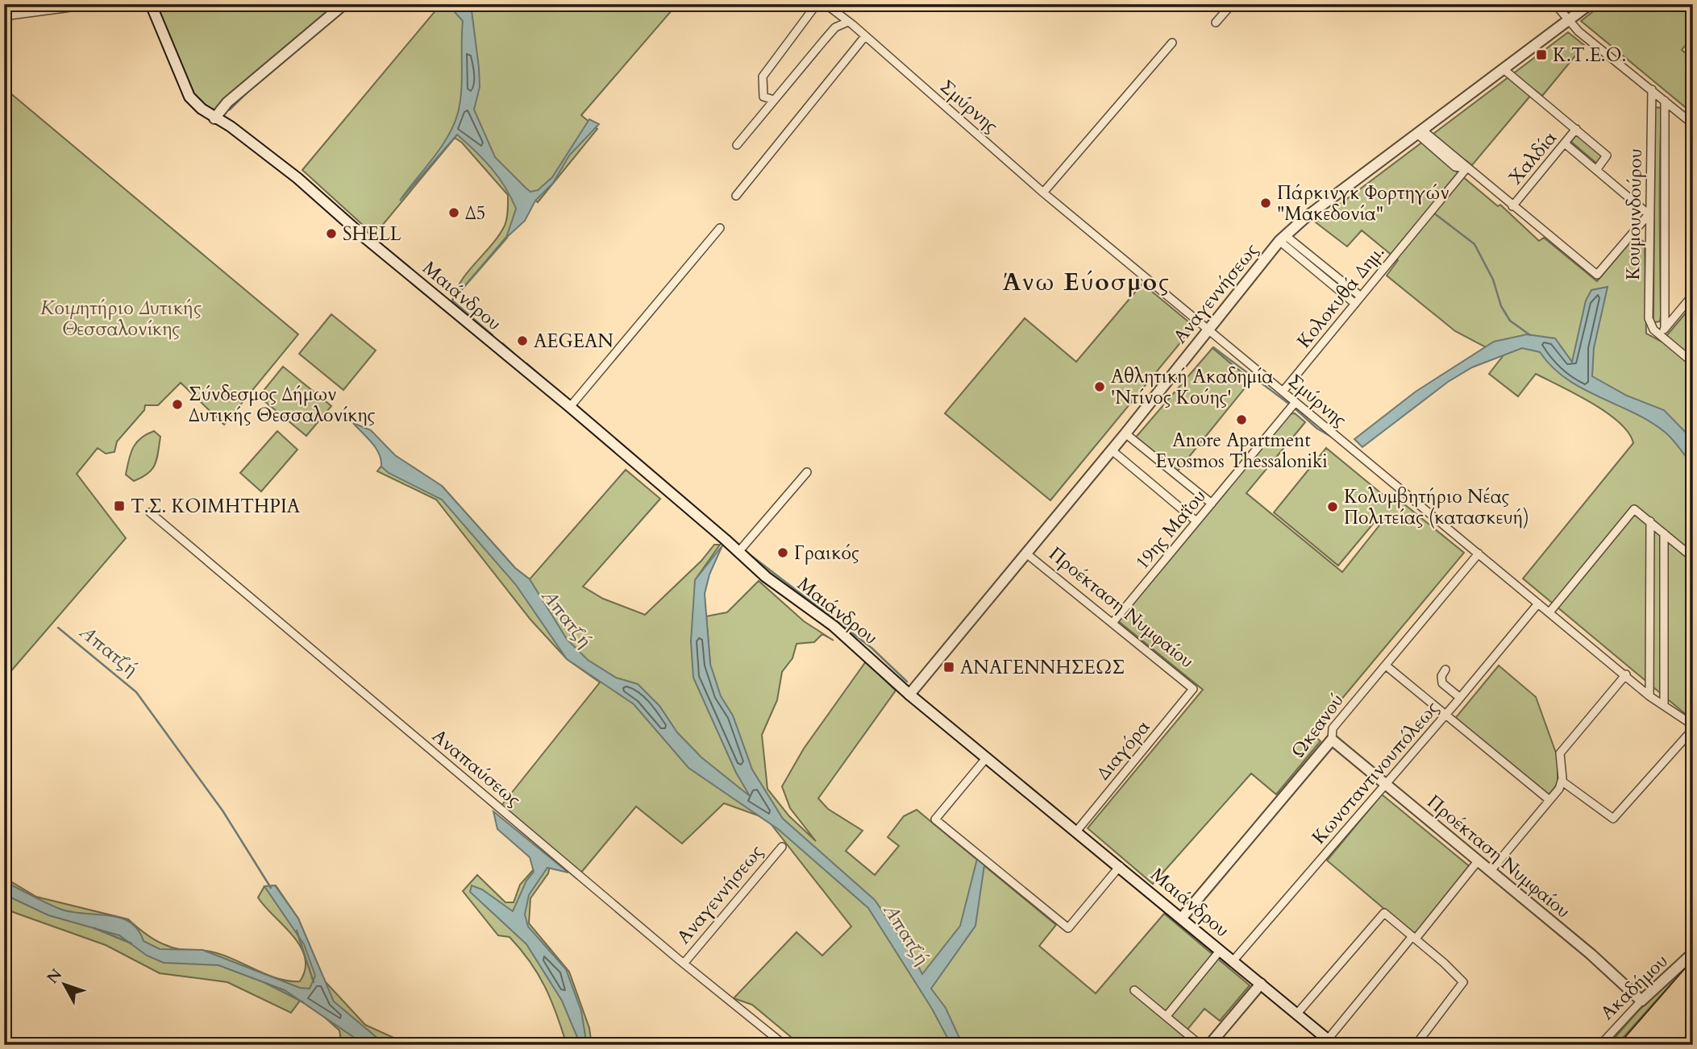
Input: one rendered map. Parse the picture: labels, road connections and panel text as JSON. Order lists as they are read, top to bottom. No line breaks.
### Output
{"streets":{"street":["Σμύρνης","Χαλδία","Κουμουνδούρου","Αναγεννήσεως","Μαιάνδρου","Κολοκυθά Δημ.","19ης Μαΐου","Προέκταση Νυμφαίου","Ωκεανού","Διαγόρα","Αναπαύσεως","Κωνσταντινουπόλεως","Ακαδήμου"]},"crossings":[["Σμύρνης","Αναγεννήσεως"],["Σμύρνης","Κολοκυθά Δημ."],["Σμύρνης","19ης Μαΐου"],["Σμύρνης","Ωκεανού"],["Σμύρνης","Κωνσταντινουπόλεως"],["Αναγεννήσεως","Μαιάνδρου"],["Αναγεννήσεως","Προέκταση Νυμφαίου"],["Αναγεννήσεως","Αναπαύσεως"],["Μαιάνδρου","Ωκεανού"],["Μαιάνδρου","Διαγόρα"],["Μαιάνδρου","Κωνσταντινουπόλεως"],["19ης Μαΐου","Προέκταση Νυμφαίου"],["Προέκταση Νυμφαίου","Ωκεανού"],["Προέκταση Νυμφαίου","Διαγόρα"],["Προέκταση Νυμφαίου","Κωνσταντινουπόλεως"],["Προέκταση Νυμφαίου","Ακαδήμου"]],"districts":["Άνω Εύοσμος"],"water":["Απατζή"],"parks":["Κοιμητήριο Δυτικής Θεσσαλονίκης"],"places":{"transit":["K.T.E.O.","Τ.Σ. ΚΟΙΜΗΤΗΡΙΑ","ΑΝΑΓΕΝΝΗΣΕΩΣ"],"other":["Πάρκινγκ Φορτηγών \"Μακεδονία\"","Δ5","SHELL","AEGEAN","Αθλητική Ακαδημία 'Ντίνος Κούης'","Σύνδεσμος Δήμων Δυτικής Θεσσαλονίκης","Anore Apartment Evosmos Thessaloniki","Κολυμβητήριο Νέας Πολιτείας (κατασκευή)","Γραικός"]},"north":"top left"}
